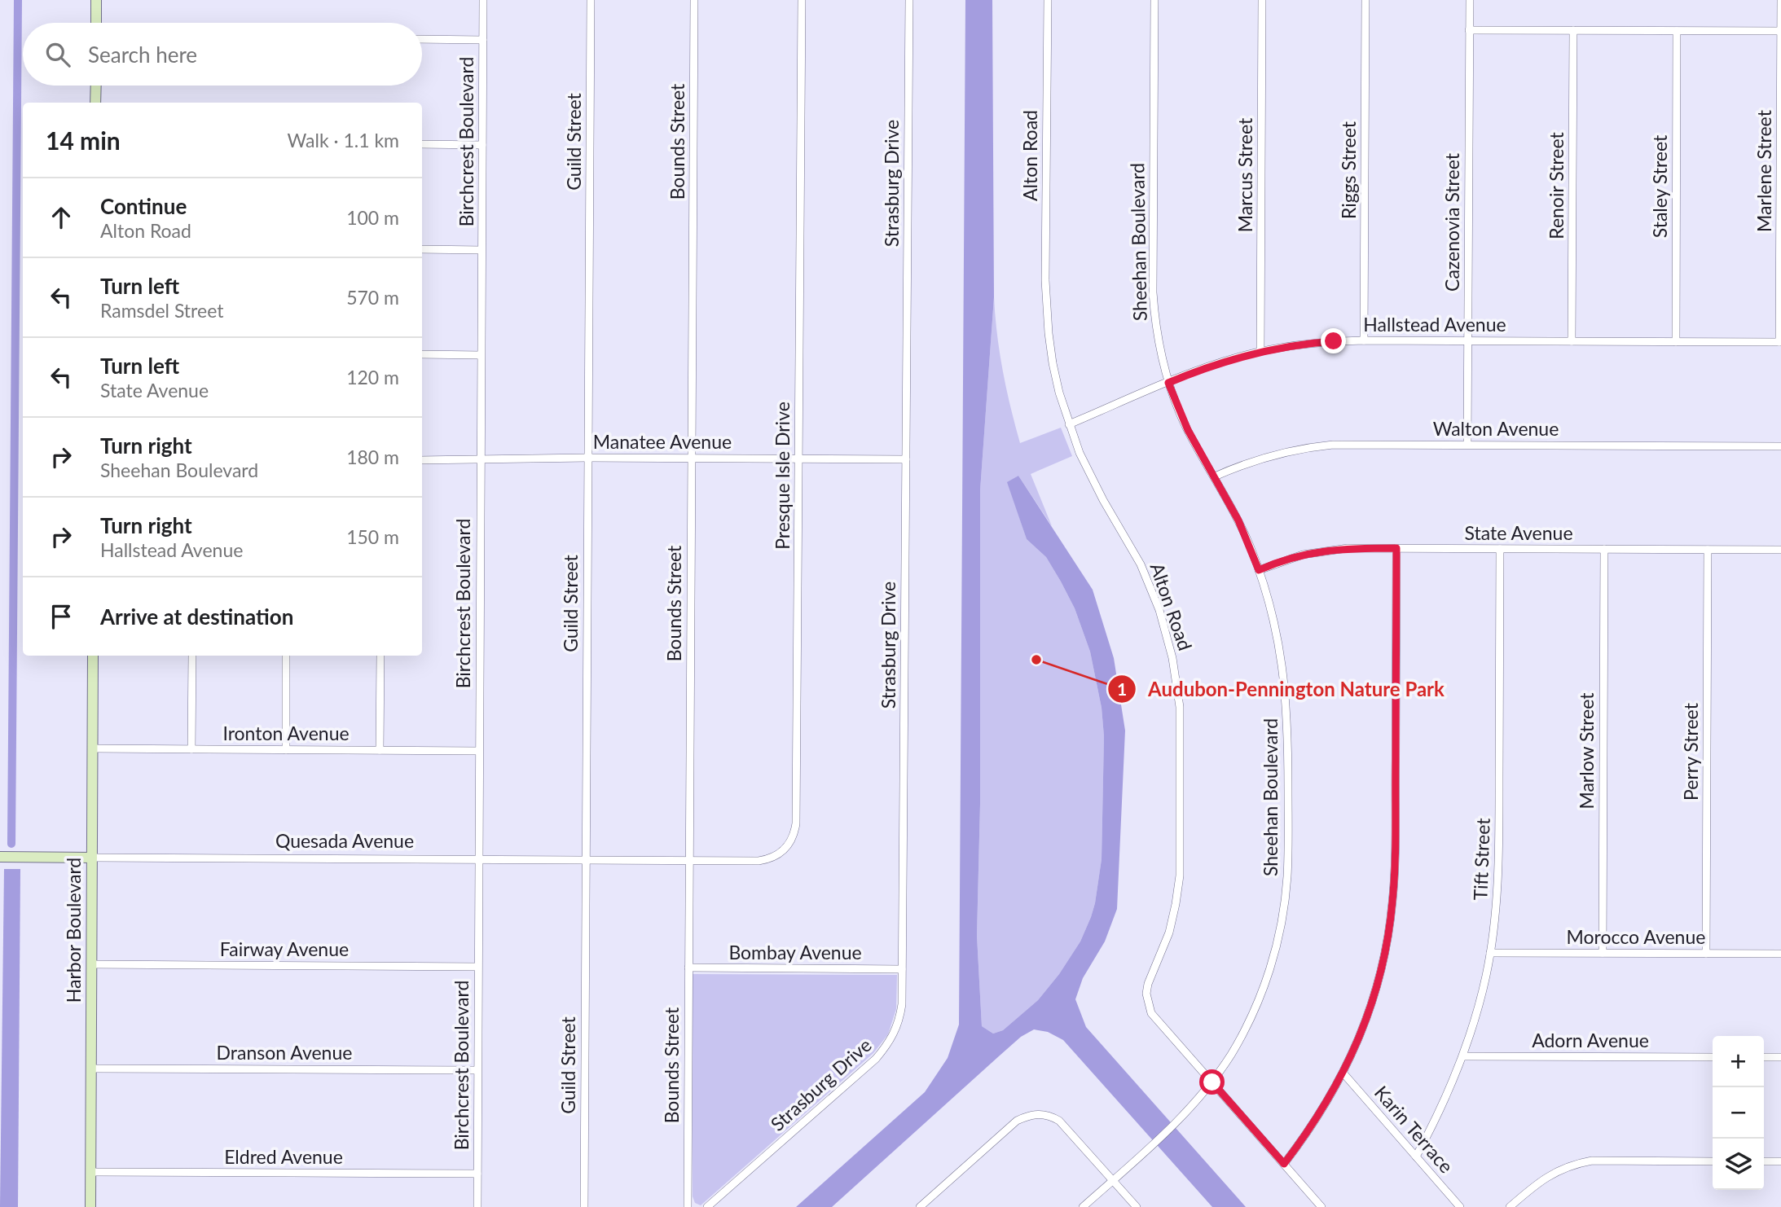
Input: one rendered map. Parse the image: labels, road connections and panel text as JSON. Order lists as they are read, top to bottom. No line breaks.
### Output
{"streets":{"street":["Birchcrest Boulevard","Guild Street","Bounds Street","Alton Road","Riggs Street","Marlene Street","Marcus Street","Strasburg Drive","Renoir Street","Staley Street","Cazenovia Street","Sheehan Boulevard","Hallstead Avenue","Walton Avenue","Manatee Avenue","Presque Isle Drive","State Avenue","Ironton Avenue","Marlow Street","Perry Street","Quesada Avenue","Tift Street","Harbor Boulevard","Morocco Avenue","Fairway Avenue","Bombay Avenue","Adorn Avenue","Dranson Avenue","Karin Terrace","Eldred Avenue"]},"crossings":[["Birchcrest Boulevard","Manatee Avenue"],["Birchcrest Boulevard","Ironton Avenue"],["Birchcrest Boulevard","Quesada Avenue"],["Birchcrest Boulevard","Fairway Avenue"],["Birchcrest Boulevard","Dranson Avenue"],["Birchcrest Boulevard","Eldred Avenue"],["Guild Street","Manatee Avenue"],["Guild Street","Quesada Avenue"],["Bounds Street","Manatee Avenue"],["Bounds Street","Presque Isle Drive"],["Bounds Street","Quesada Avenue"],["Bounds Street","Bombay Avenue"],["Alton Road","Sheehan Boulevard"],["Alton Road","Hallstead Avenue"],["Riggs Street","Hallstead Avenue"],["Marlene Street","Hallstead Avenue"],["Marcus Street","Hallstead Avenue"],["Strasburg Drive","Manatee Avenue"],["Strasburg Drive","Bombay Avenue"],["Renoir Street","Hallstead Avenue"],["Staley Street","Hallstead Avenue"],["Cazenovia Street","Hallstead Avenue"],["Cazenovia Street","Walton Avenue"],["Sheehan Boulevard","Hallstead Avenue"],["Sheehan Boulevard","Walton Avenue"],["Sheehan Boulevard","State Avenue"],["Manatee Avenue","Presque Isle Drive"],["Presque Isle Drive","Quesada Avenue"],["State Avenue","Marlow Street"],["State Avenue","Perry Street"],["State Avenue","Tift Street"],["Ironton Avenue","Harbor Boulevard"],["Marlow Street","Morocco Avenue"],["Perry Street","Morocco Avenue"],["Quesada Avenue","Harbor Boulevard"],["Tift Street","Morocco Avenue"],["Tift Street","Adorn Avenue"],["Tift Street","Karin Terrace"],["Harbor Boulevard","Fairway Avenue"],["Harbor Boulevard","Dranson Avenue"],["Harbor Boulevard","Eldred Avenue"]],"places":["Audubon-Pennington Nature Park"],"page":{"search":"Search here","heading":["14 min","Walk · 1.1 km"],"list":[["Continue","Alton Road","100 m"],["Turn left","Ramsdel Street","570 m"],["Turn left","State Avenue","120 m"],["Turn right","Sheehan Boulevard","180 m"],["Turn right","Hallstead Avenue","150 m"],"Arrive at destination"],"map_buttons":["+","−"]}}
